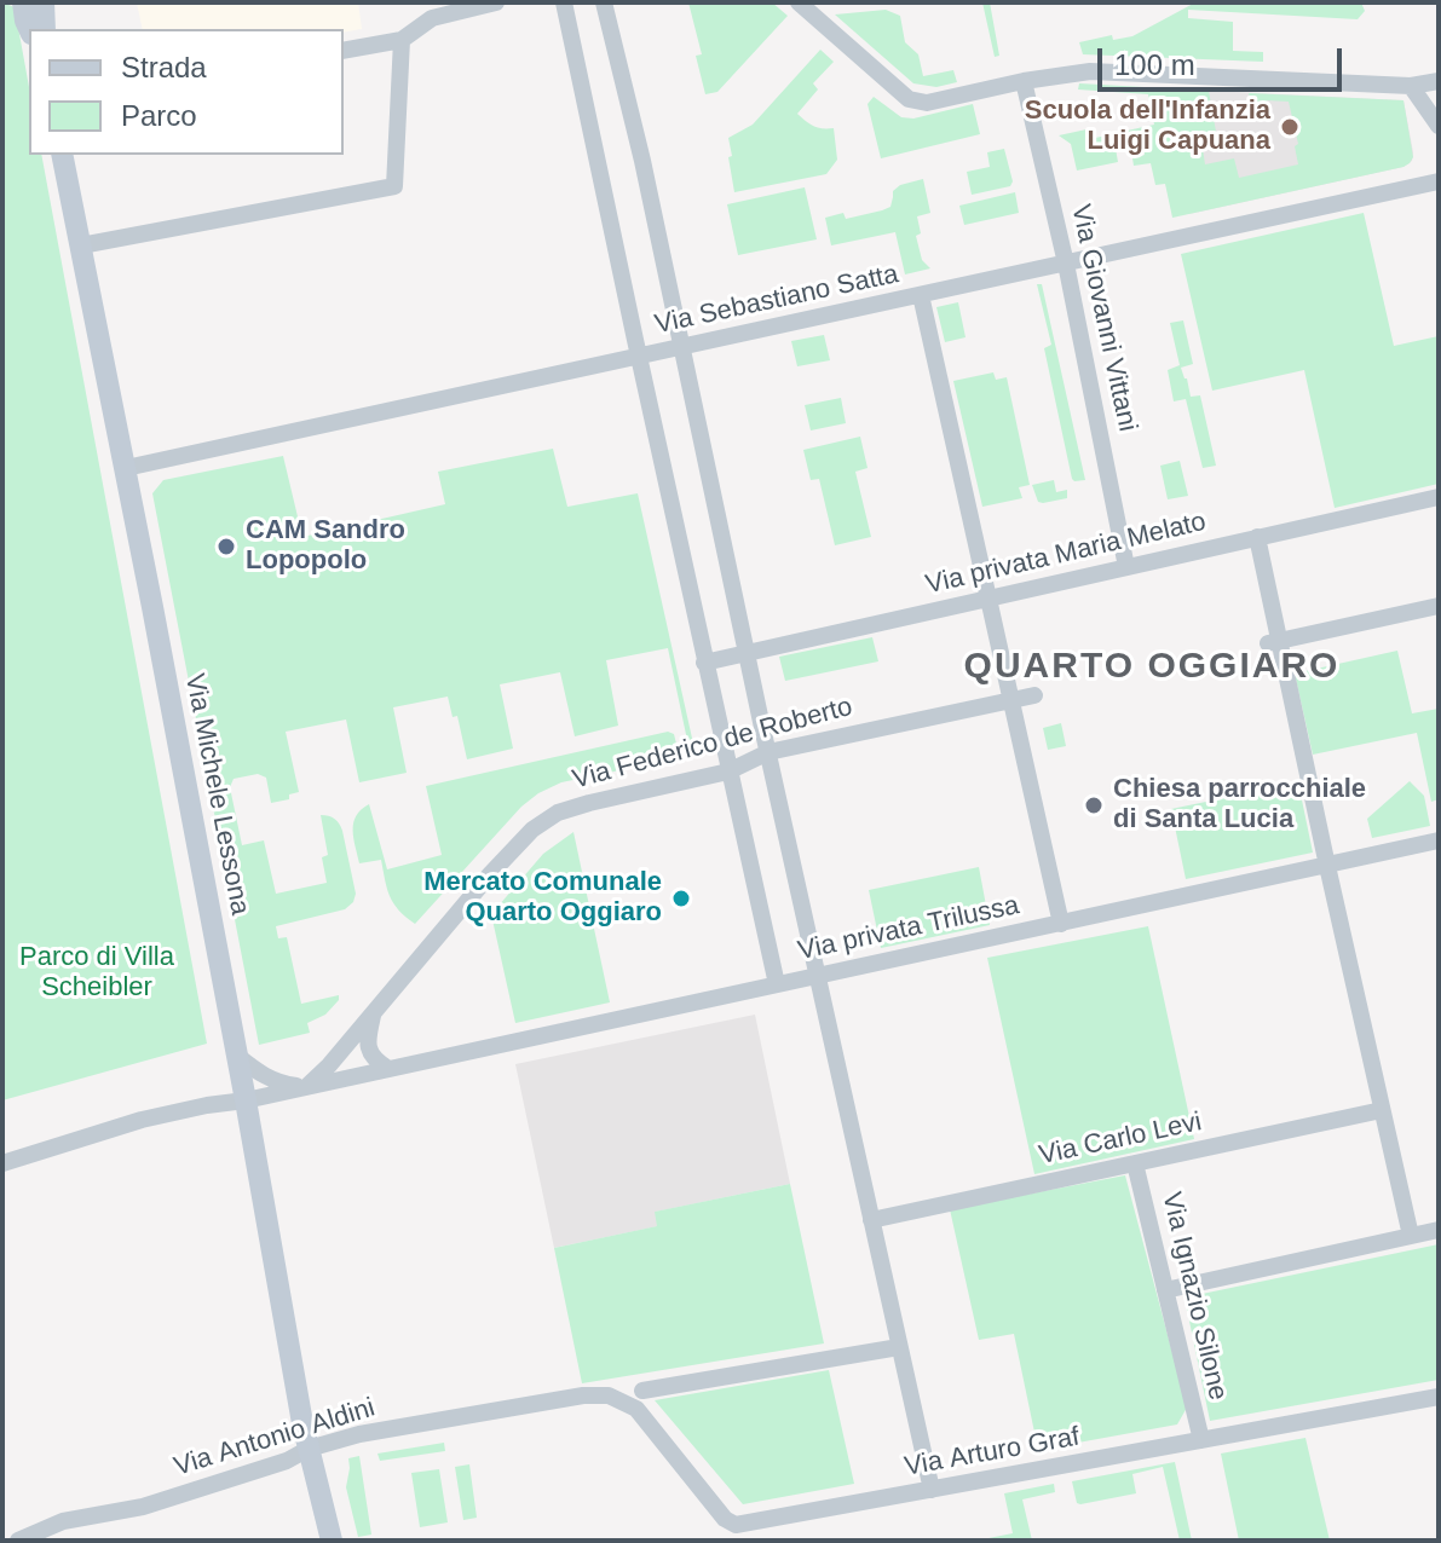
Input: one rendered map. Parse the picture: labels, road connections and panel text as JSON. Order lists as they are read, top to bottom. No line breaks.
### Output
{"streets":{"street":["Via Sebastiano Satta","Via Giovanni Vittani","Via privata Maria Melato","Via Federico de Roberto","Via Michele Lessona","Via privata Trilussa","Via Carlo Levi","Via Ignazio Silone","Via Antonio Aldini","Via Arturo Graf"]},"crossings":[["Via Sebastiano Satta","Via Giovanni Vittani"],["Via Sebastiano Satta","Via Michele Lessona"],["Via Giovanni Vittani","Via privata Maria Melato"],["Via Michele Lessona","Via Antonio Aldini"],["Via Carlo Levi","Via Ignazio Silone"],["Via Ignazio Silone","Via Arturo Graf"],["Via Antonio Aldini","Via Arturo Graf"]],"districts":["QUARTO OGGIARO"],"parks":["Parco di Villa Scheibler"],"places":["Scuola dell'Infanzia Luigi Capuana","CAM Sandro Lopopolo","Chiesa parrocchiale di Santa Lucia","Mercato Comunale Quarto Oggiaro"],"legend":["Strada","Parco"],"scale_bar":"100 m"}
